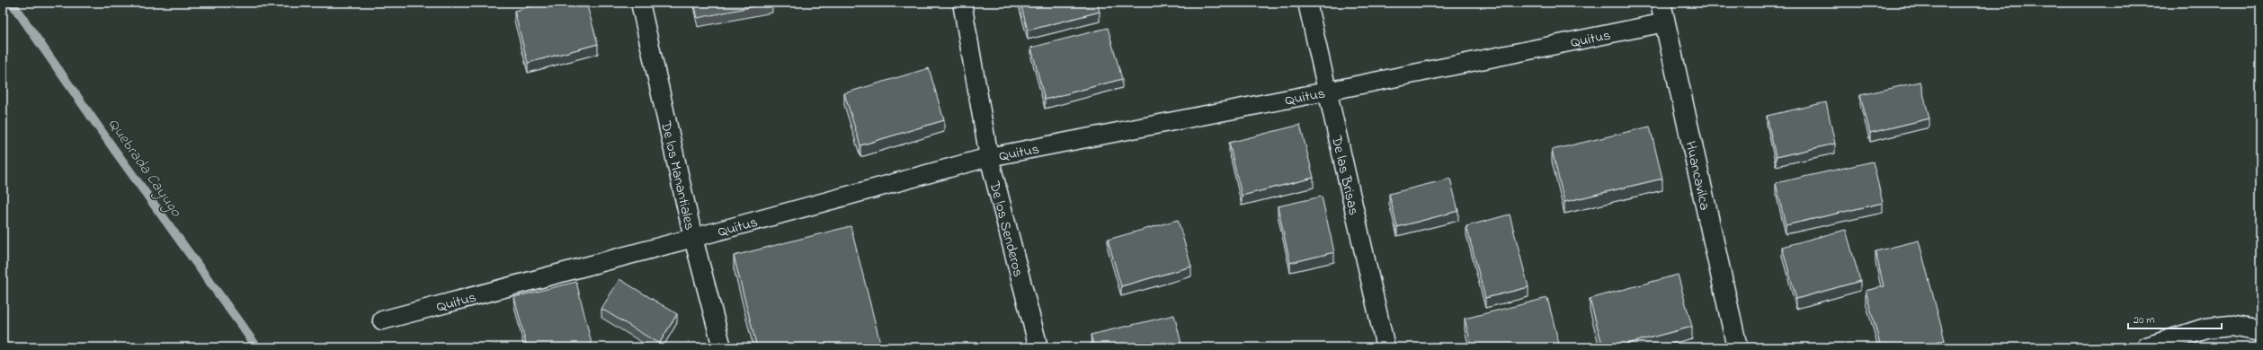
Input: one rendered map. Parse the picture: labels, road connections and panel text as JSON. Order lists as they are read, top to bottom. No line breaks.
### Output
{"streets":{"street":["Huancavilca"],"lane":["Quitus","De las Brisas","De los Manantiales","De los Senderos"]},"crossings":[["Quitus","De las Brisas"],["Quitus","Huancavilca"],["Quitus","De los Manantiales"],["Quitus","De los Senderos"]],"water":["Quebrada Cayugo"],"scale_bar":"20 m"}
